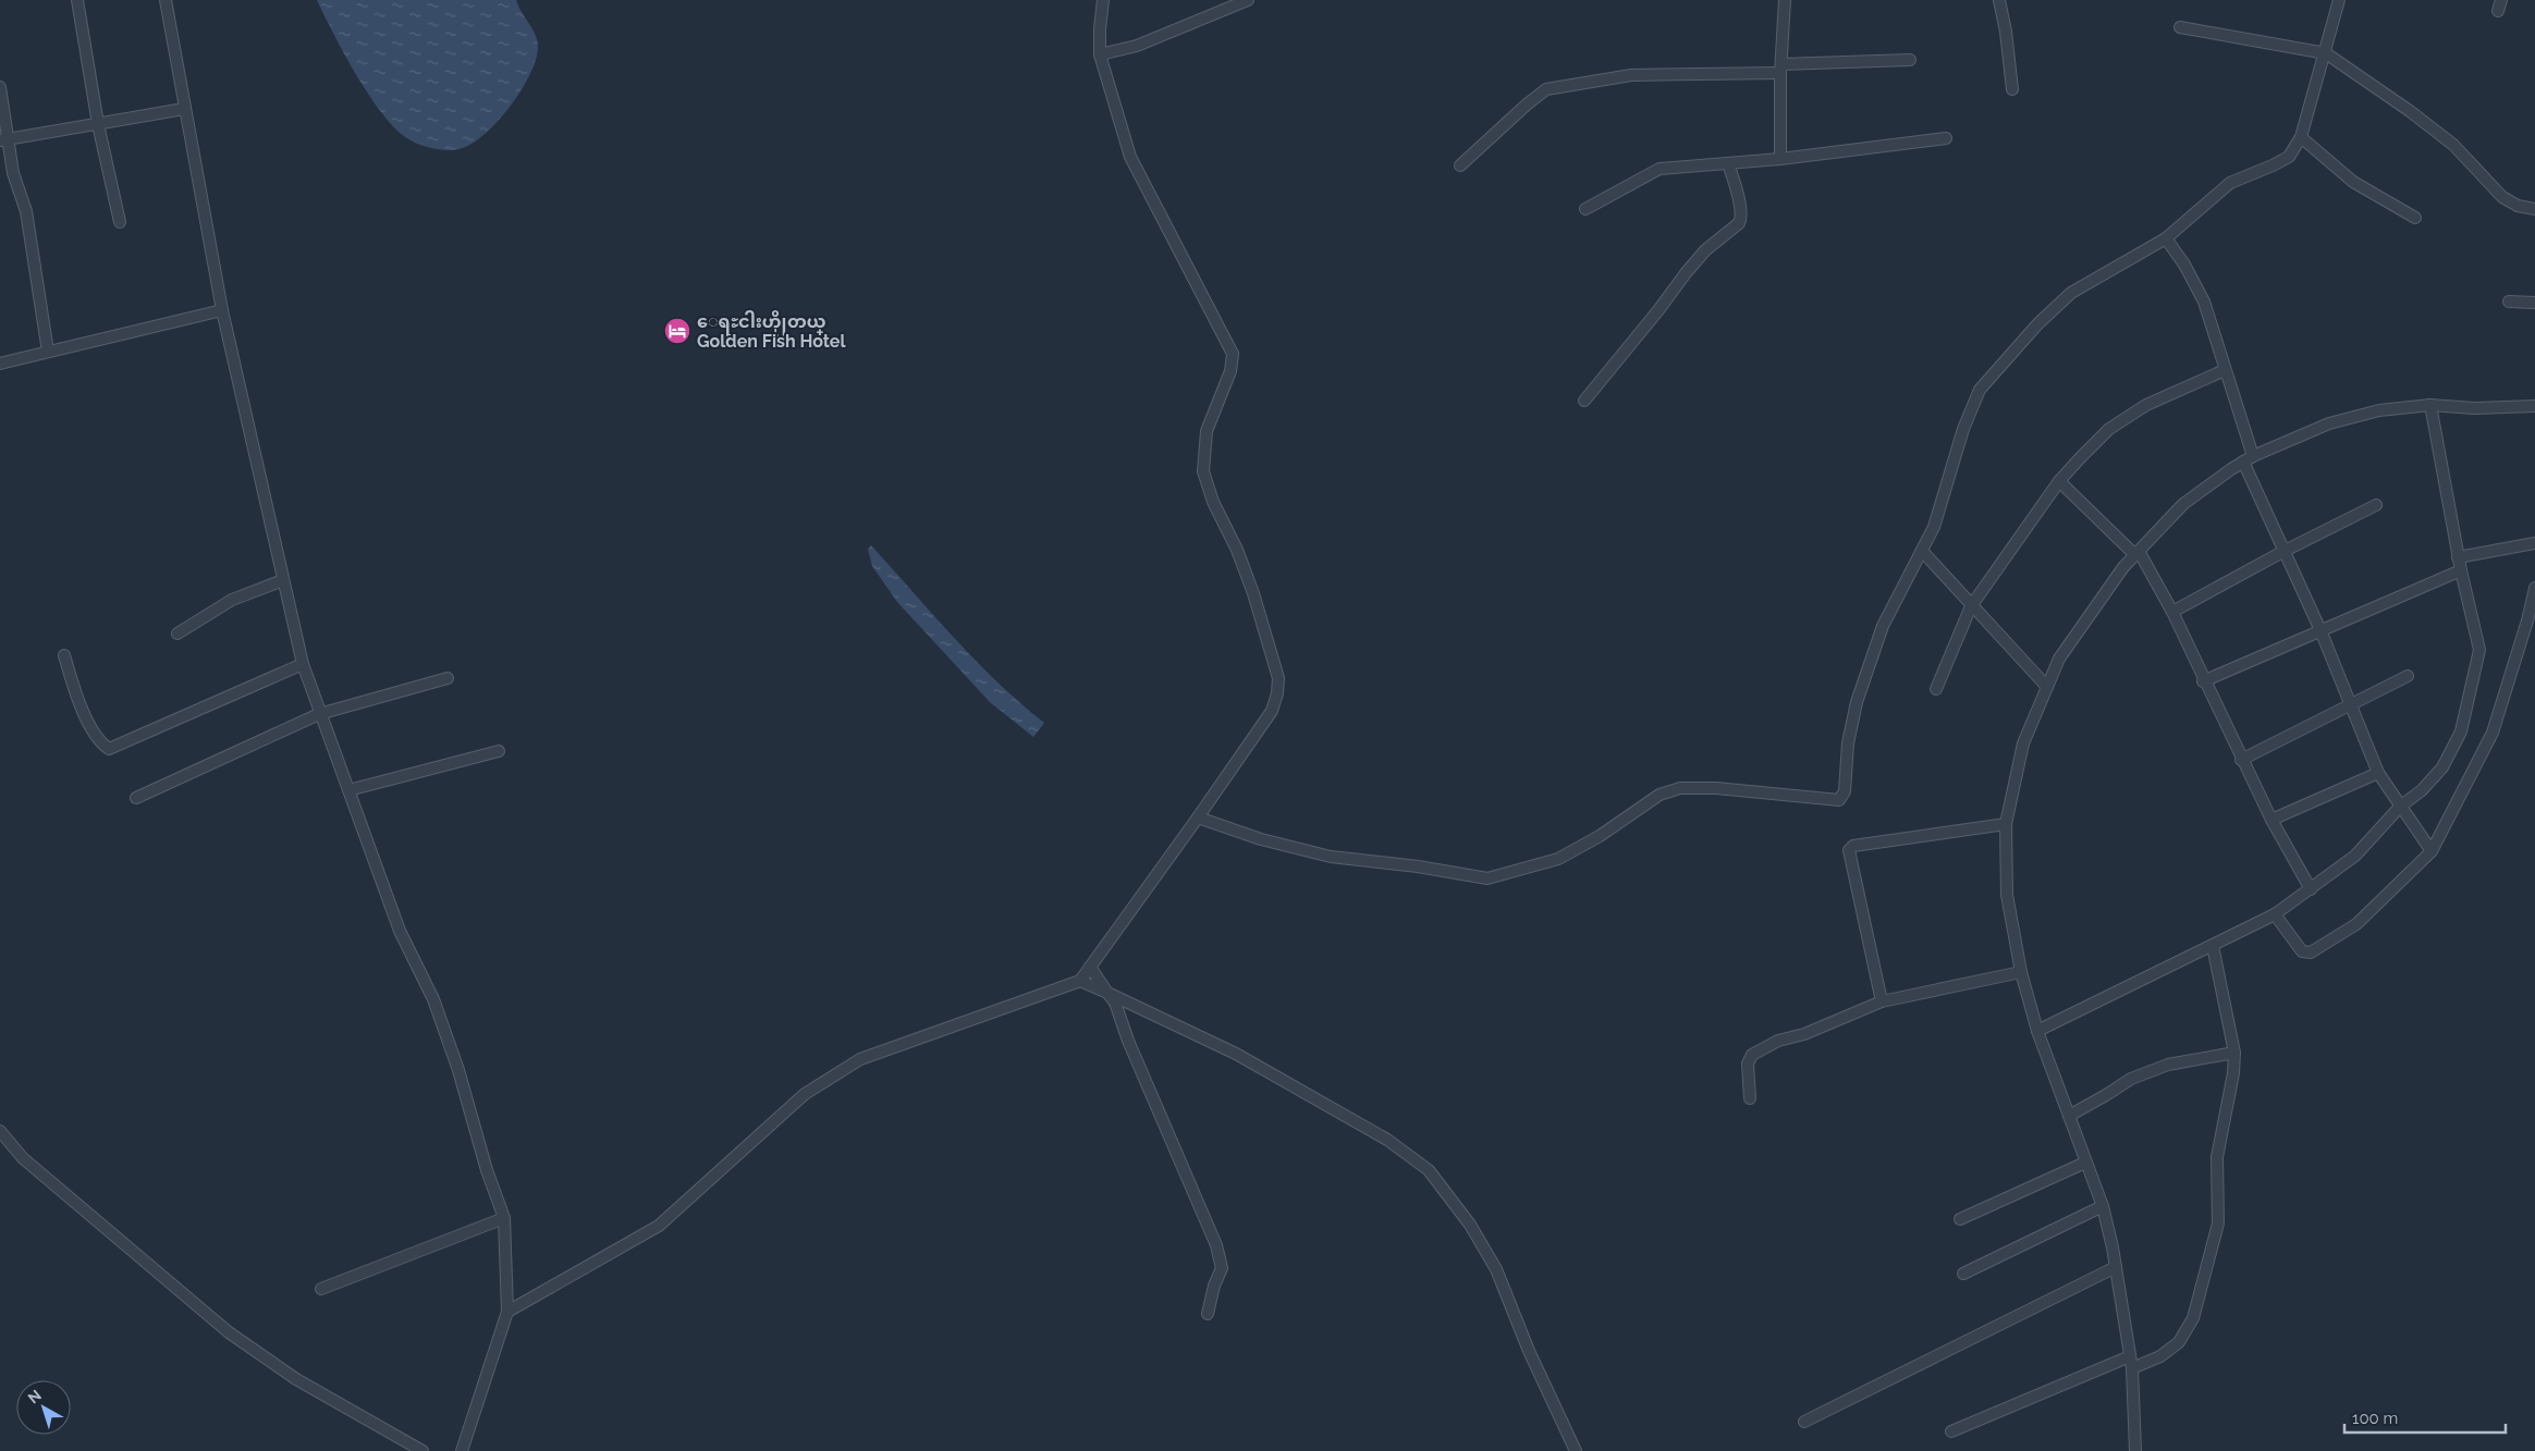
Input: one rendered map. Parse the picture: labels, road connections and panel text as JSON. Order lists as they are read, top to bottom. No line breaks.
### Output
{"places":{"hotel":["ေရႊငါးဟိုုတယ္ Golden Fish Hotel"]},"scale_bar":"100 m","north":"top left"}
